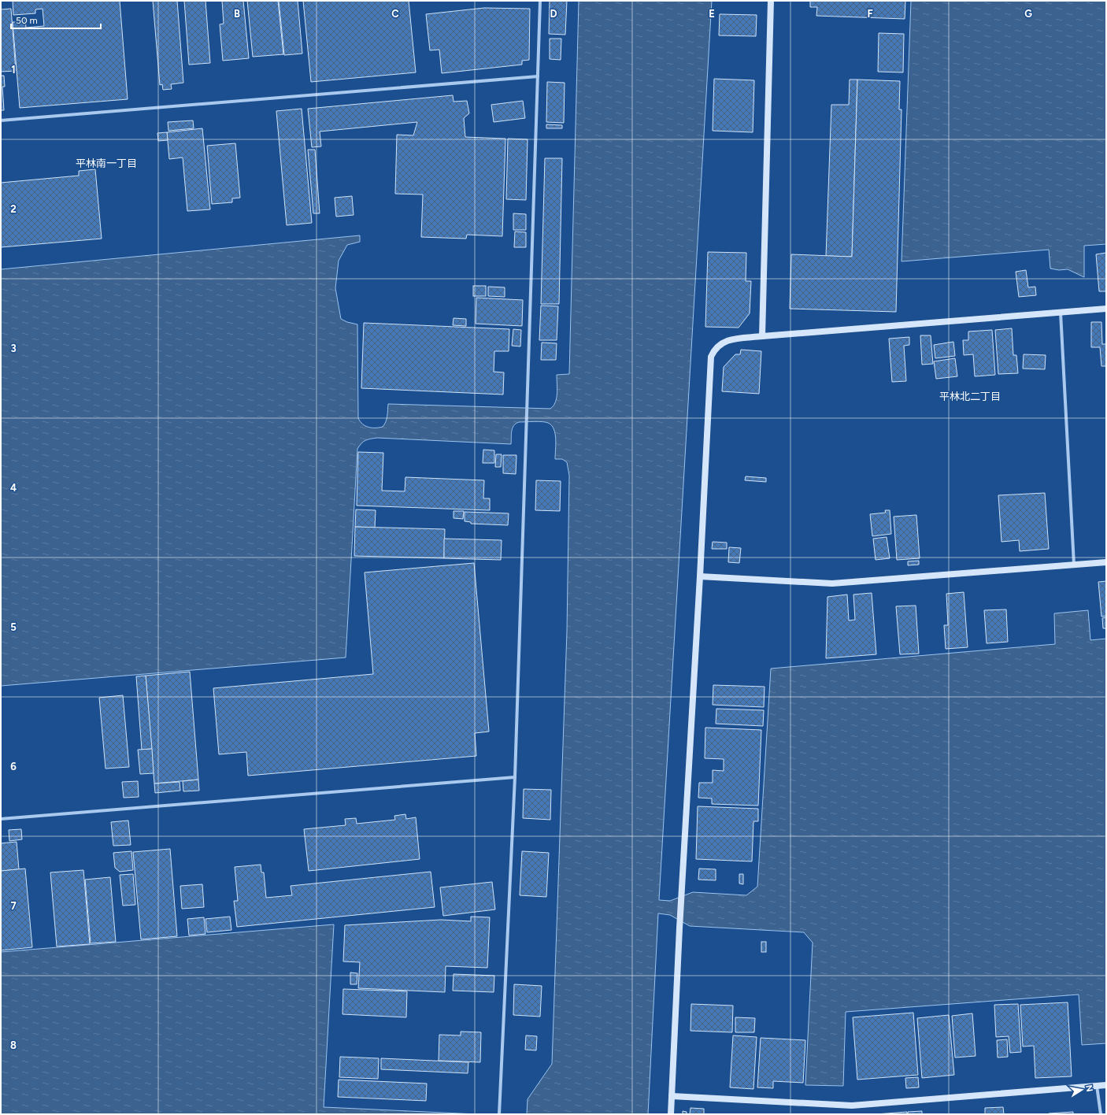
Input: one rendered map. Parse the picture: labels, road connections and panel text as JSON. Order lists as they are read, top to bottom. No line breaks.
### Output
{"districts":["平林南一丁目","平林北二丁目"],"scale_bar":"50 m","north":"right","grid":{"columns":["B","C","D","E","F","G"],"rows":["1","2","3","4","5","6","7","8"]}}
